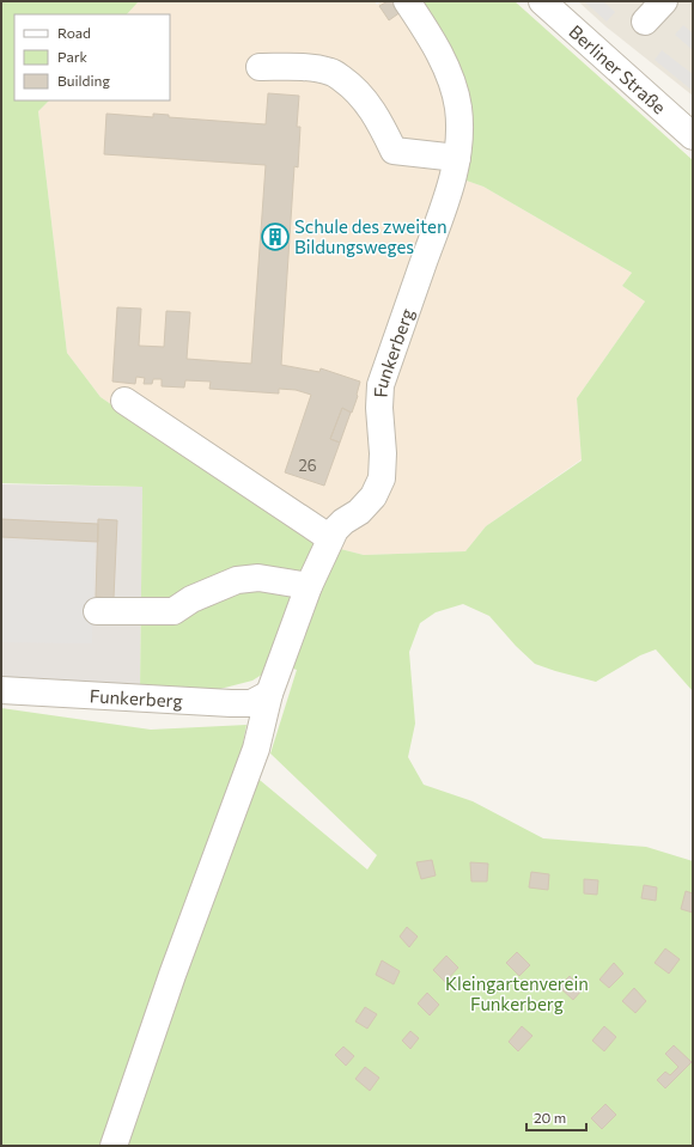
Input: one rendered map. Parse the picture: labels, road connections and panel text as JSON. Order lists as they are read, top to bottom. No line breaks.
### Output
{"streets":{"street":["Berliner Straße","Funkerberg"]},"parks":["Kleingartenverein Funkerberg"],"places":{"building":["Schule des zweiten Bildungsweges"]},"house_numbers":["26"],"legend":["Road","Park","Building"],"scale_bar":"20 m"}
